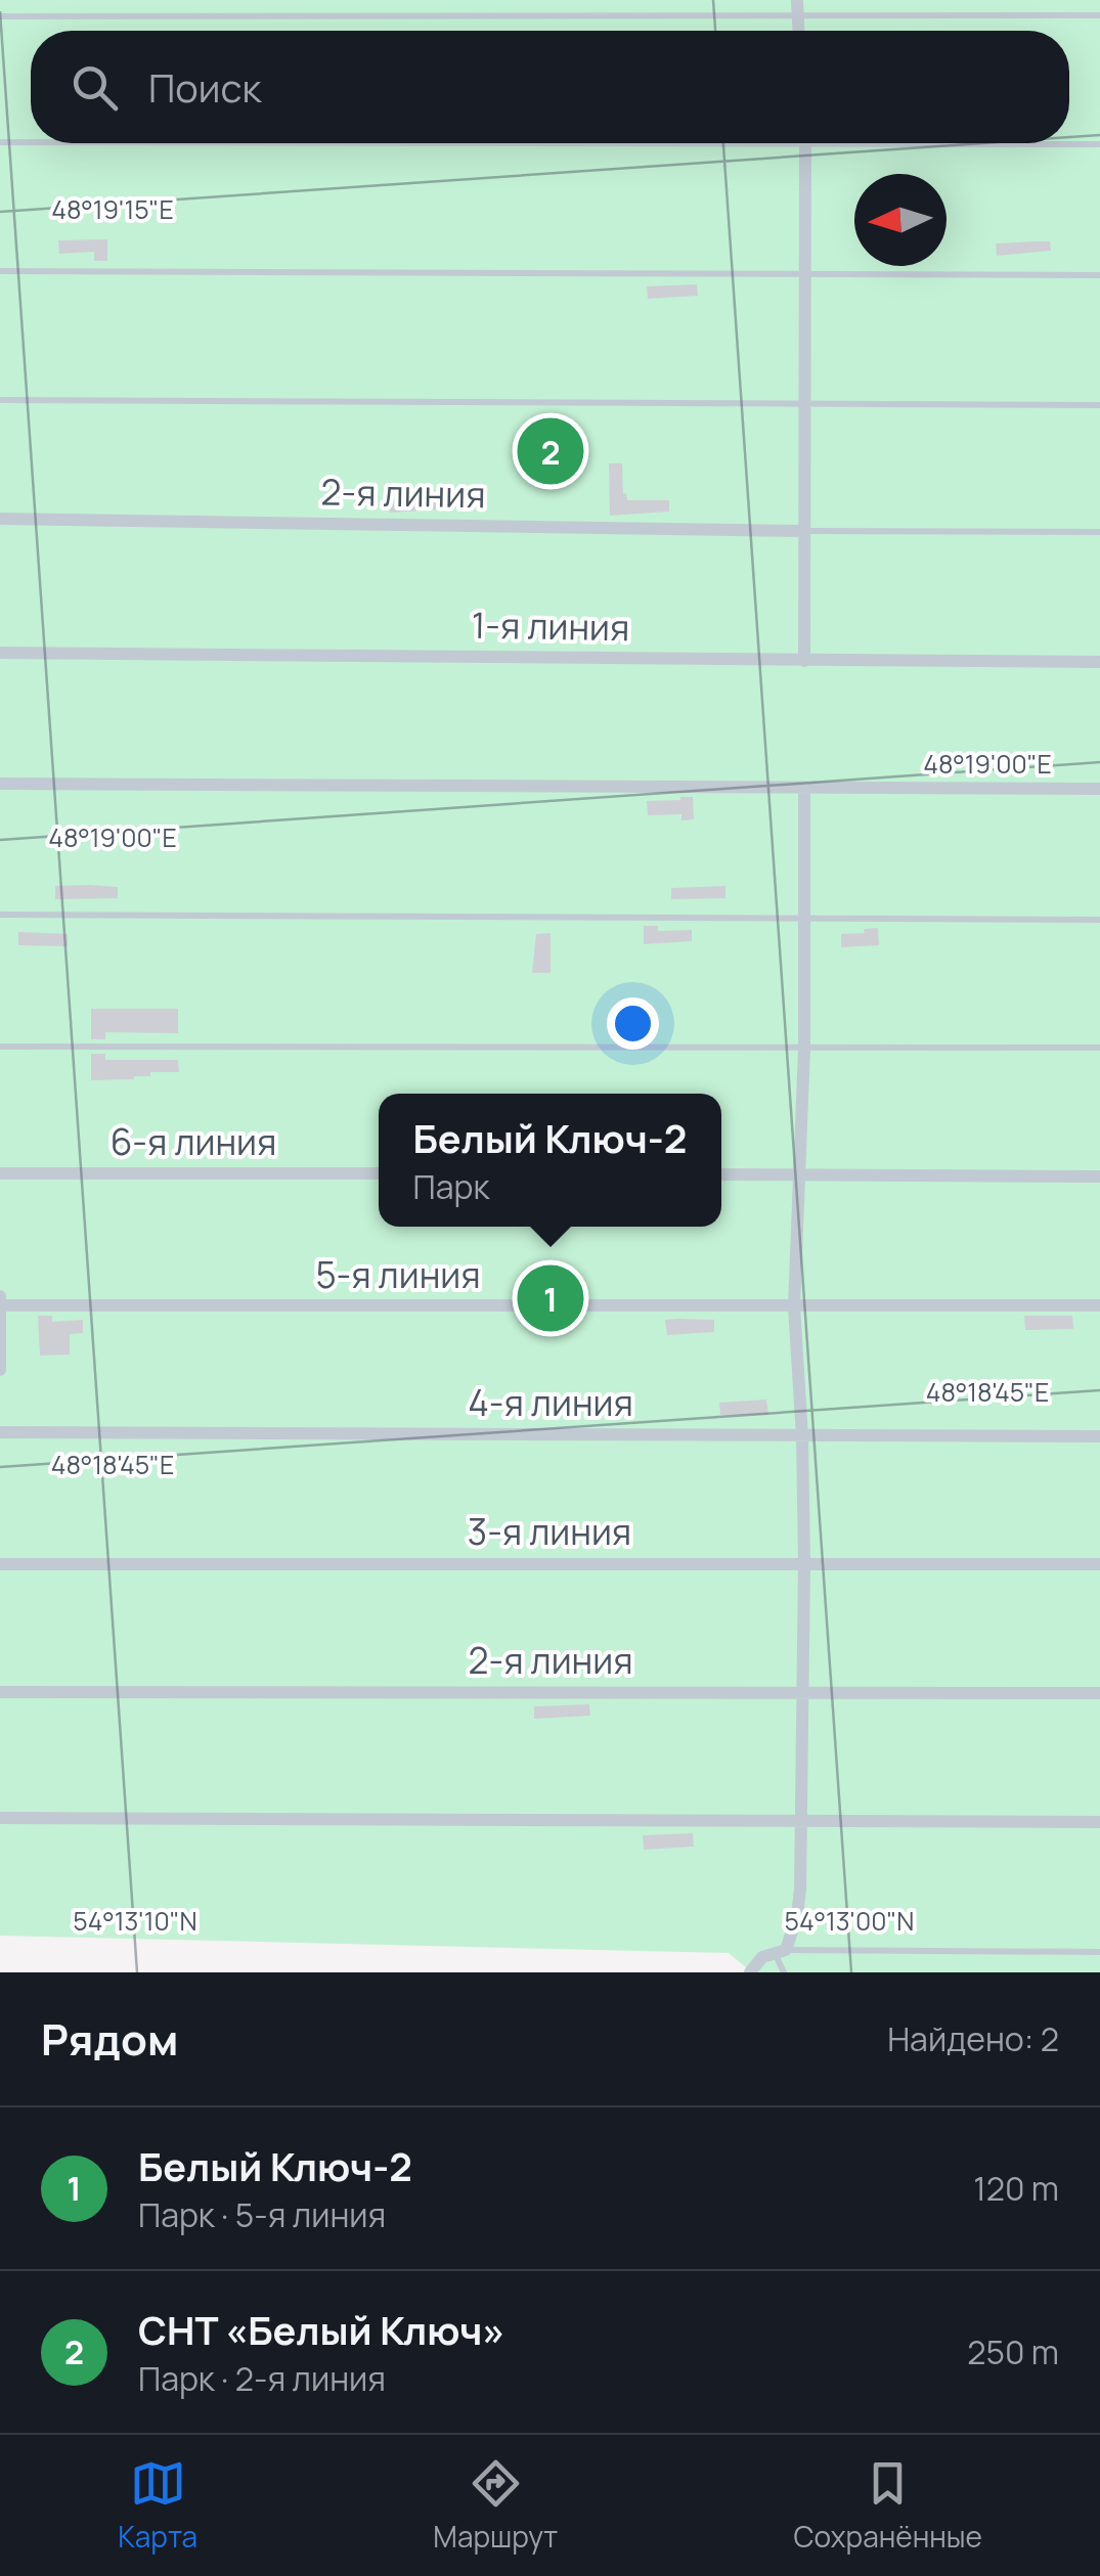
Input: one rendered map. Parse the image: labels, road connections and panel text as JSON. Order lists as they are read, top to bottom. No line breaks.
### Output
{"streets":{"street":["2-я линия","1-я линия","6-я линия","5-я линия","4-я линия","3-я линия"]},"north":"left","page":{"search":"Поиск","pins":["2","1"],"popup":["Белый Ключ-2","Парк"],"heading":["Рядом","Найдено: 2"],"list":[{"mark":"1","name":"Белый Ключ-2","note":"Парк · 5-я линия","value":"120 m"},{"mark":"2","name":"СНТ «Белый Ключ»","note":"Парк · 2-я линия","value":"250 m"}],"nav":["Карта","Маршрут","Сохранённые"]},"coordinates":["48°19'15\"E","48°19'00\"E","48°18'45\"E","54°13'10\"N","54°13'00\"N"]}
